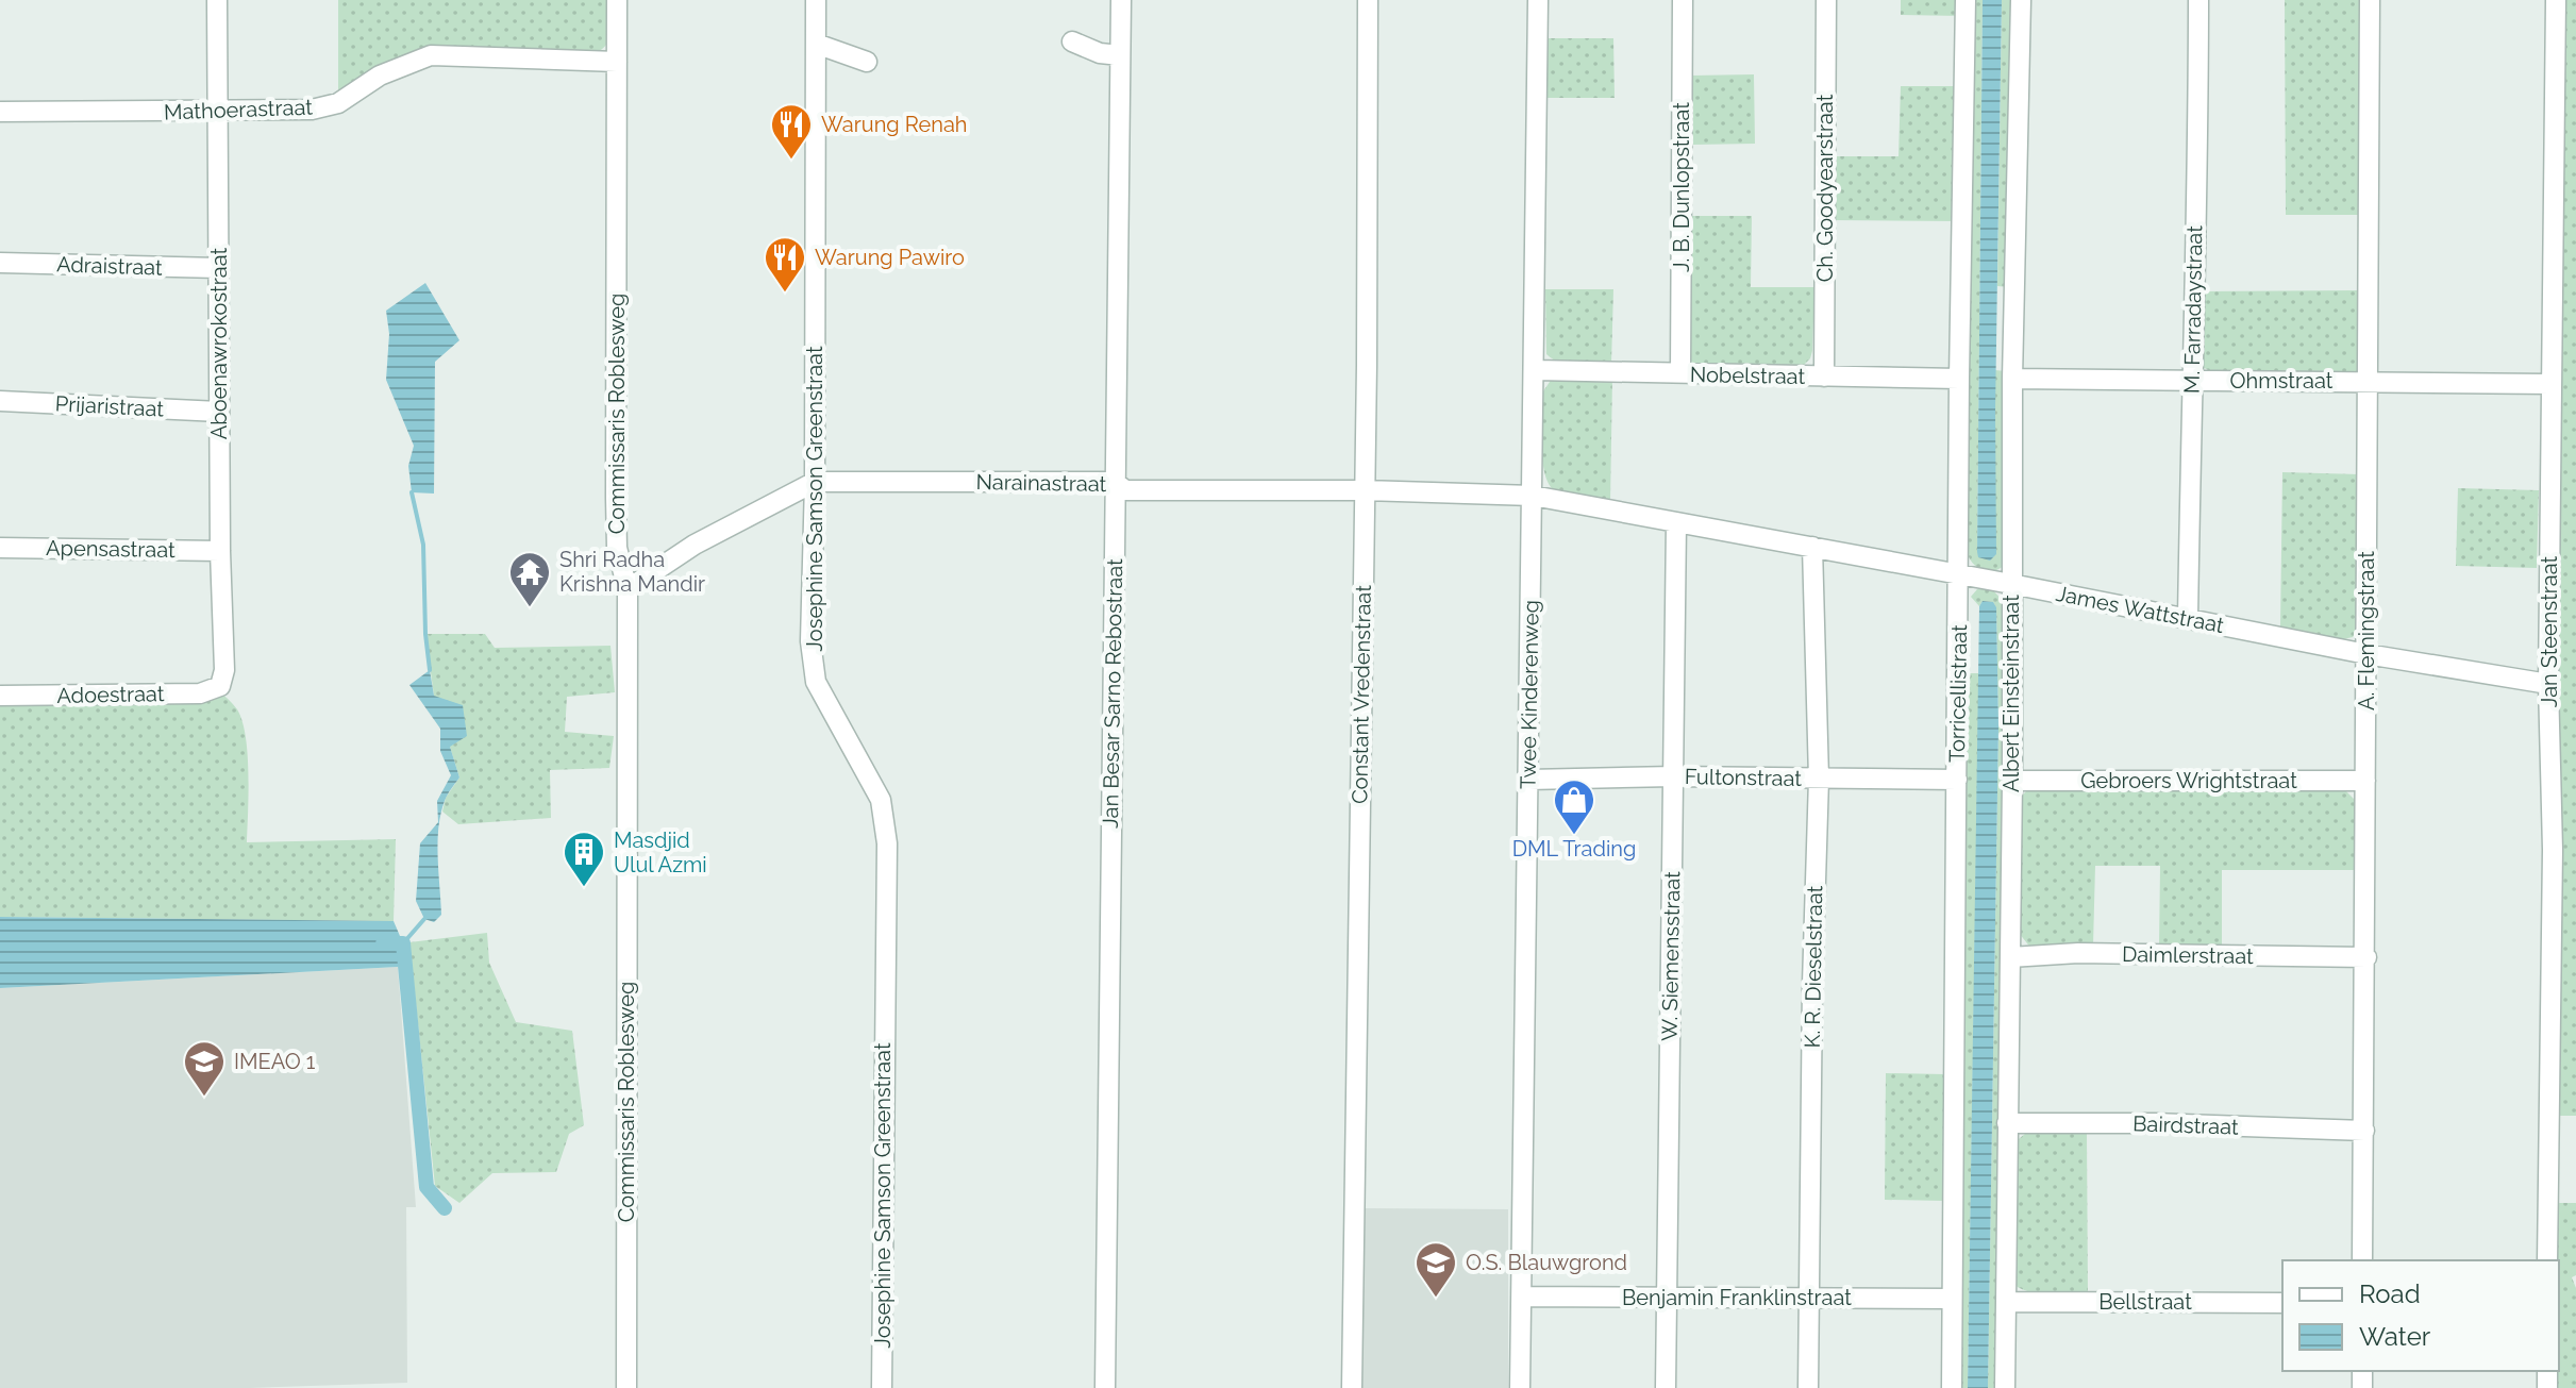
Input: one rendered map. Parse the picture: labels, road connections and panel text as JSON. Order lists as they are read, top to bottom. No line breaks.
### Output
{"streets":{"street":["Mathoerastraat","J. B. Dunlopstraat","Ch. Goodyearstraat","Adraistraat","M. Farradaystraat","Aboenawrokostraat","Nobelstraat","Ohmstraat","Prijaristraat","Commissaris Roblesweg","Narainastraat","Josephine Samson Greenstraat","Apensastraat","James Wattstraat","A. Flemingstraat","Jan Steenstraat","Jan Besar Sarno Rebostraat","Torricellistraat","Albert Einsteinstraat","Adoestraat","Constant Vredenstraat","Twee Kinderenweg","Fultonstraat","Gebroers Wrightstraat","Daimlerstraat","W. Siemensstraat","K. R. Dieselstraat","Bairdstraat","Benjamin Franklinstraat","Bellstraat"]},"crossings":[["Mathoerastraat","Aboenawrokostraat"],["Mathoerastraat","Commissaris Roblesweg"],["J. B. Dunlopstraat","Nobelstraat"],["Ch. Goodyearstraat","Nobelstraat"],["Adraistraat","Aboenawrokostraat"],["M. Farradaystraat","Ohmstraat"],["M. Farradaystraat","James Wattstraat"],["Aboenawrokostraat","Prijaristraat"],["Aboenawrokostraat","Apensastraat"],["Aboenawrokostraat","Adoestraat"],["Nobelstraat","Torricellistraat"],["Nobelstraat","Twee Kinderenweg"],["Ohmstraat","A. Flemingstraat"],["Ohmstraat","Jan Steenstraat"],["Ohmstraat","Albert Einsteinstraat"],["Commissaris Roblesweg","Narainastraat"],["Narainastraat","Josephine Samson Greenstraat"],["Narainastraat","James Wattstraat"],["Narainastraat","Jan Besar Sarno Rebostraat"],["Narainastraat","Constant Vredenstraat"],["Narainastraat","Twee Kinderenweg"],["James Wattstraat","A. Flemingstraat"],["James Wattstraat","Jan Steenstraat"],["James Wattstraat","Torricellistraat"],["James Wattstraat","Albert Einsteinstraat"],["James Wattstraat","Twee Kinderenweg"],["James Wattstraat","W. Siemensstraat"],["James Wattstraat","K. R. Dieselstraat"],["A. Flemingstraat","Gebroers Wrightstraat"],["A. Flemingstraat","Daimlerstraat"],["A. Flemingstraat","Bairdstraat"],["Torricellistraat","Fultonstraat"],["Torricellistraat","Benjamin Franklinstraat"],["Albert Einsteinstraat","Gebroers Wrightstraat"],["Albert Einsteinstraat","Daimlerstraat"],["Albert Einsteinstraat","Bairdstraat"],["Albert Einsteinstraat","Bellstraat"],["Twee Kinderenweg","Fultonstraat"],["Twee Kinderenweg","Benjamin Franklinstraat"],["Fultonstraat","W. Siemensstraat"],["Fultonstraat","K. R. Dieselstraat"],["W. Siemensstraat","Benjamin Franklinstraat"],["K. R. Dieselstraat","Benjamin Franklinstraat"]],"places":{"restaurant":["Warung Renah","Warung Pawiro"],"temple":["Shri Radha Krishna Mandir"],"shop":["DML Trading"],"building":["Masdjid Ulul Azmi"],"school or university":["IMEAO 1","O.S. Blauwgrond"]},"legend":["Road","Water"]}
